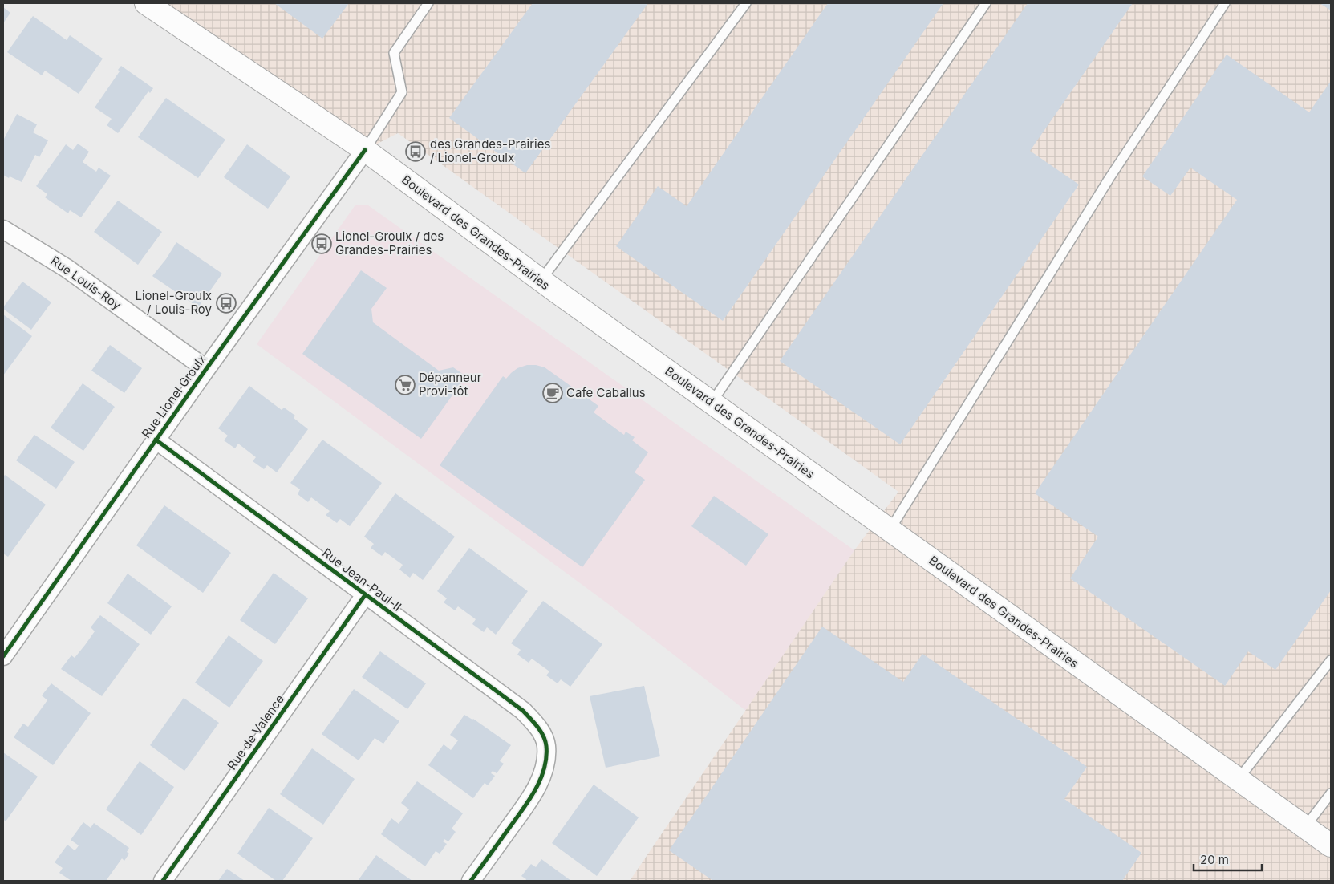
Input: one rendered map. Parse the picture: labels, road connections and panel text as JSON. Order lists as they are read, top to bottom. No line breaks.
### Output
{"streets":{"main road":["Boulevard des Grandes-Prairies"],"street":["Rue Louis-Roy","Rue Lionel Groulx","Rue Jean-Paul-II","Rue de Valence"]},"crossings":[["Boulevard des Grandes-Prairies","Rue Lionel Groulx"],["Rue Louis-Roy","Rue Lionel Groulx"],["Rue Lionel Groulx","Rue Jean-Paul-II"],["Rue Jean-Paul-II","Rue de Valence"]],"places":{"bus stop":["des Grandes-Prairies / Lionel-Groulx","Lionel-Groulx / des Grandes-Prairies","Lionel-Groulx / Louis-Roy"],"supermarket":["Dépanneur Provi-tôt"],"cafe":["Cafe Caballus"]},"scale_bar":"20 m"}
